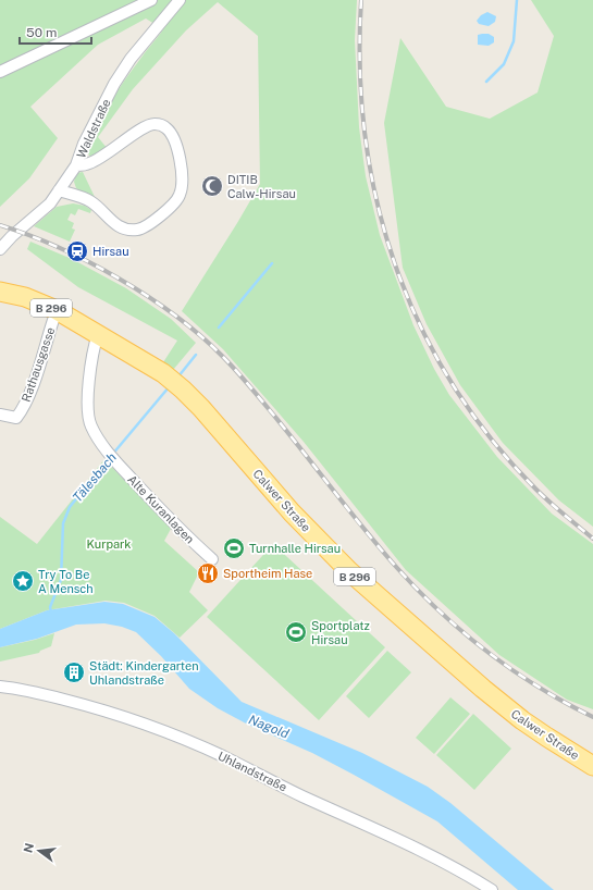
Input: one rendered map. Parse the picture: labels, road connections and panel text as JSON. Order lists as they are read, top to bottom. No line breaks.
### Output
{"streets":{"main road":["B 296","Calwer Straße"],"street":["Waldstraße","Rathausgasse","Alte Kuranlagen","Uhlandstraße"]},"crossings":[["Calwer Straße","Alte Kuranlagen"]],"water":["Tälesbach","Nagold"],"parks":["Kurpark"],"places":{"mosque":["DITIB Calw-Hirsau"],"station":["Hirsau"],"sports":["Turnhalle Hirsau","Sportplatz Hirsau"],"restaurant":["Sportheim Hase"],"place":["Try To Be A Mensch"],"building":["Städt: Kindergarten Uhlandstraße"]},"scale_bar":"50 m","north":"left"}
